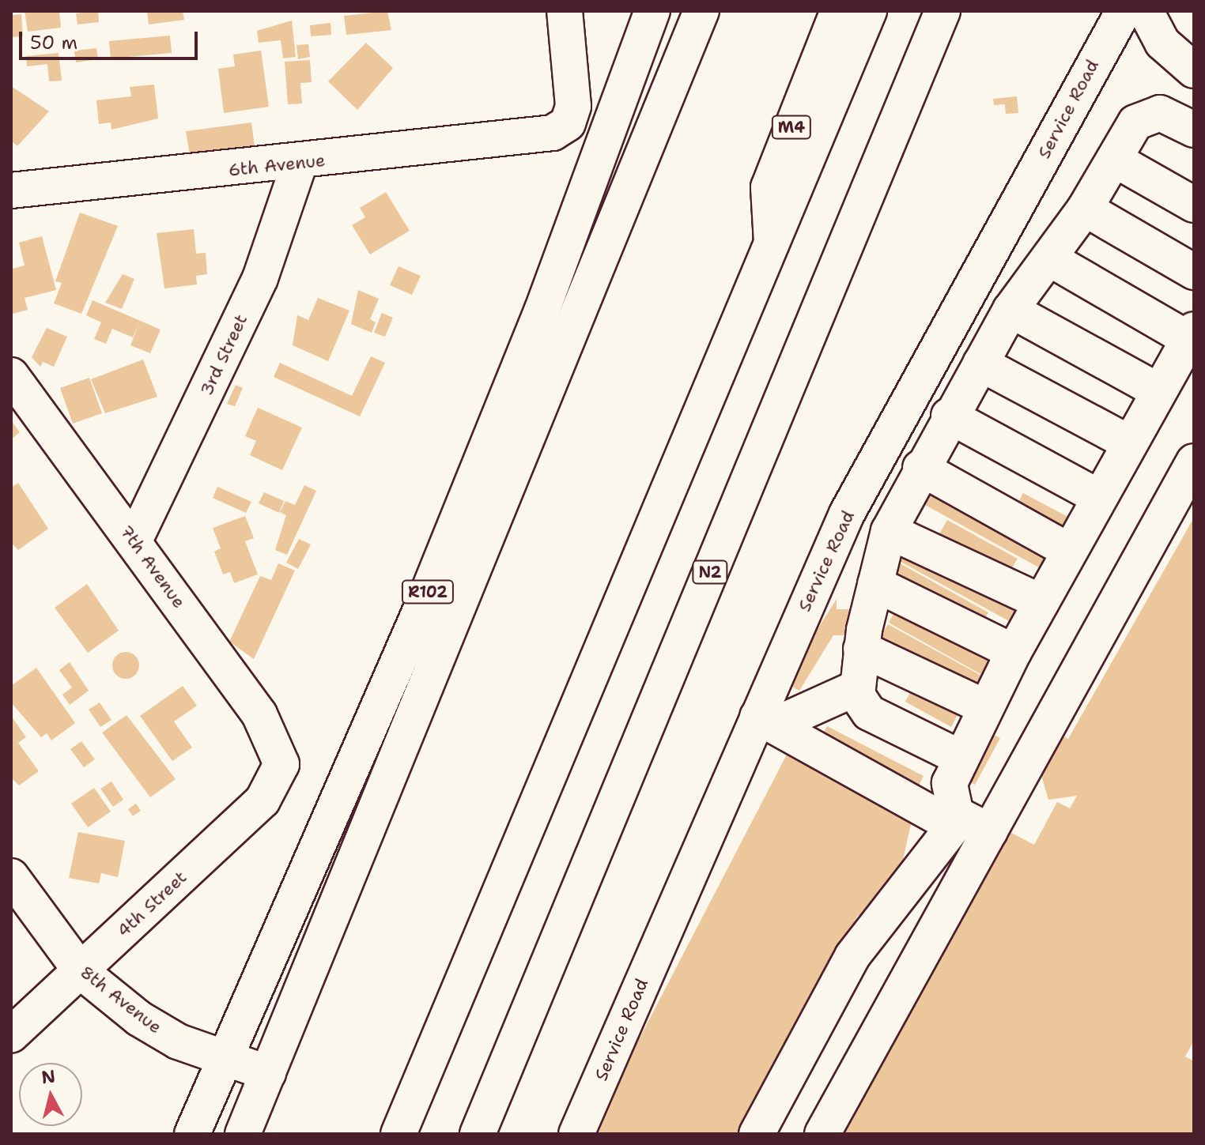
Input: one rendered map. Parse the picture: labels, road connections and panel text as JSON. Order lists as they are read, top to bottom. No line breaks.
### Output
{"streets":{"main road":["Service Road","M4","6th Avenue","3rd Street","7th Avenue","N2","R102","4th Street","8th Avenue"]},"crossings":[["6th Avenue","3rd Street"],["3rd Street","7th Avenue"],["7th Avenue","4th Street"],["R102","8th Avenue"],["4th Street","8th Avenue"]],"scale_bar":"50 m","north":"top"}
